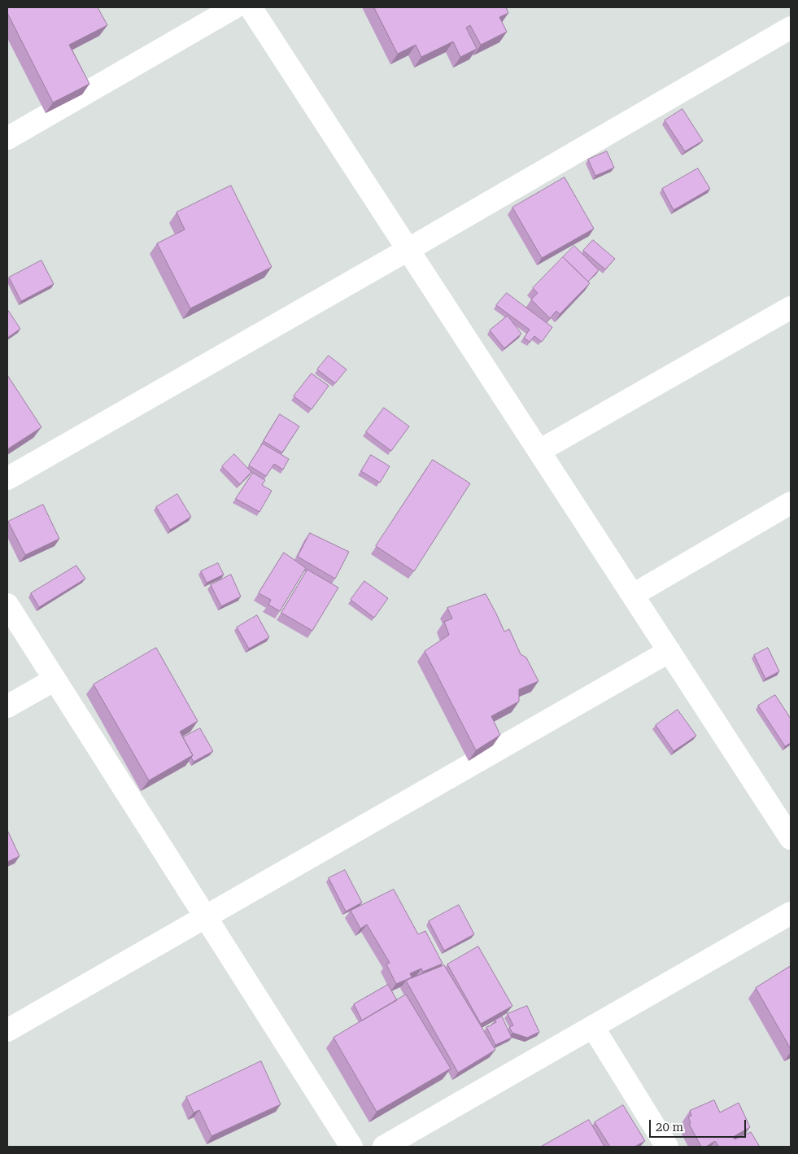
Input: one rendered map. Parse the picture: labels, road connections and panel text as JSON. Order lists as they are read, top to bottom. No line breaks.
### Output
{"scale_bar":"20 m"}
